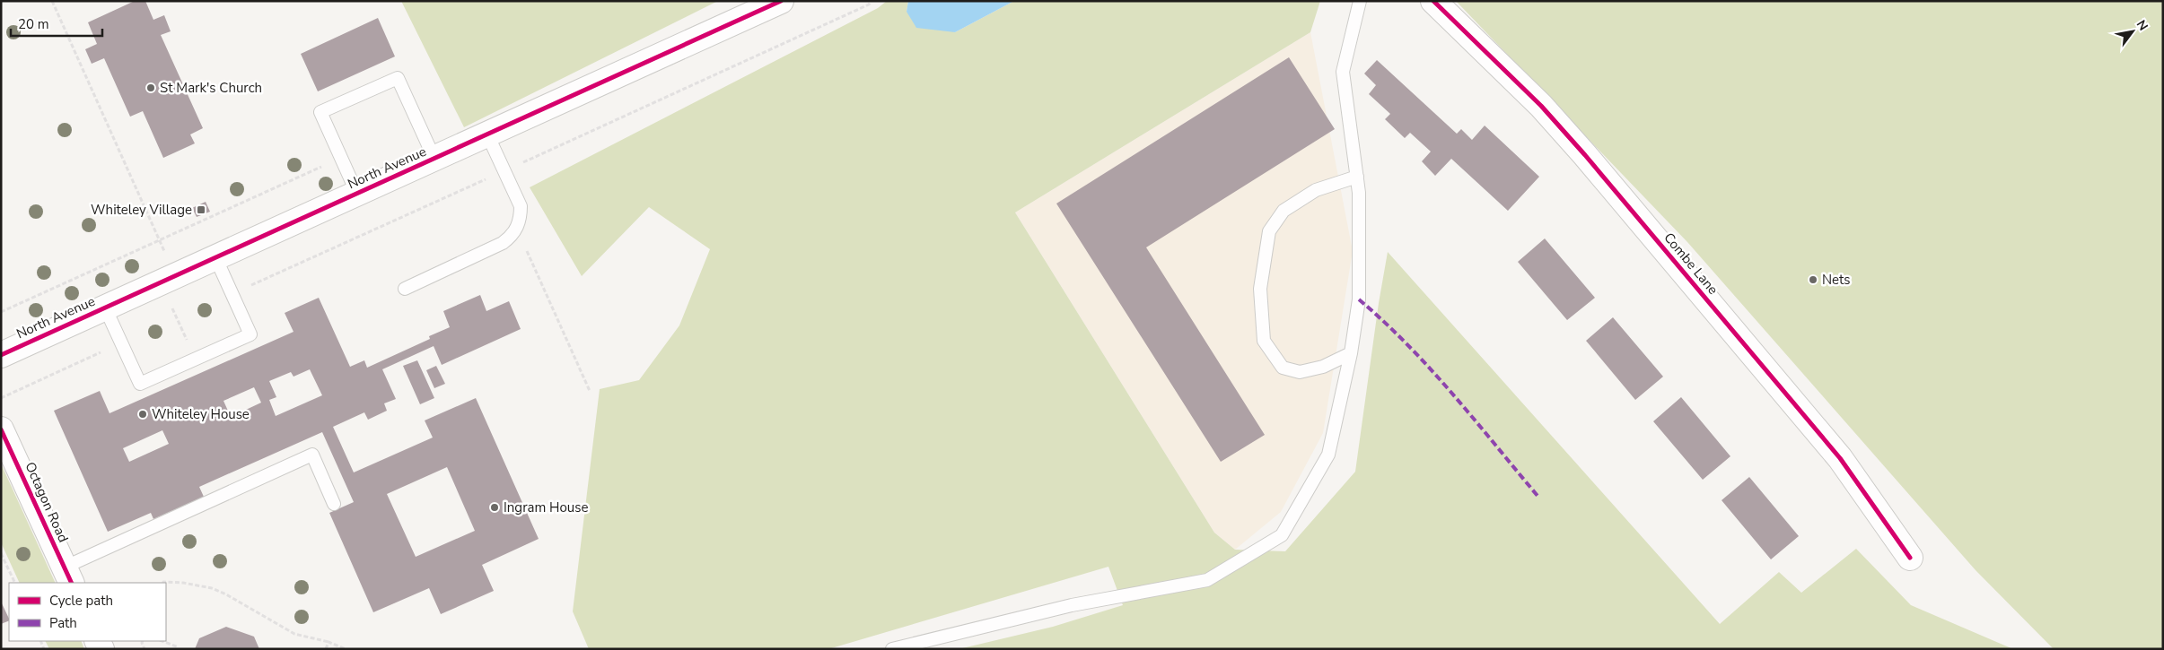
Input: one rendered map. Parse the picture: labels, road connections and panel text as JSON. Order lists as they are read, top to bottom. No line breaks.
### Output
{"streets":{"street":["North Avenue","Combe Lane","Octagon Road"]},"places":{"other":["St Mark's Church","Nets","Whiteley House","Ingram House"],"transit":["Whiteley Village"]},"legend":["Cycle path","Path"],"scale_bar":"20 m","north":"top right"}
